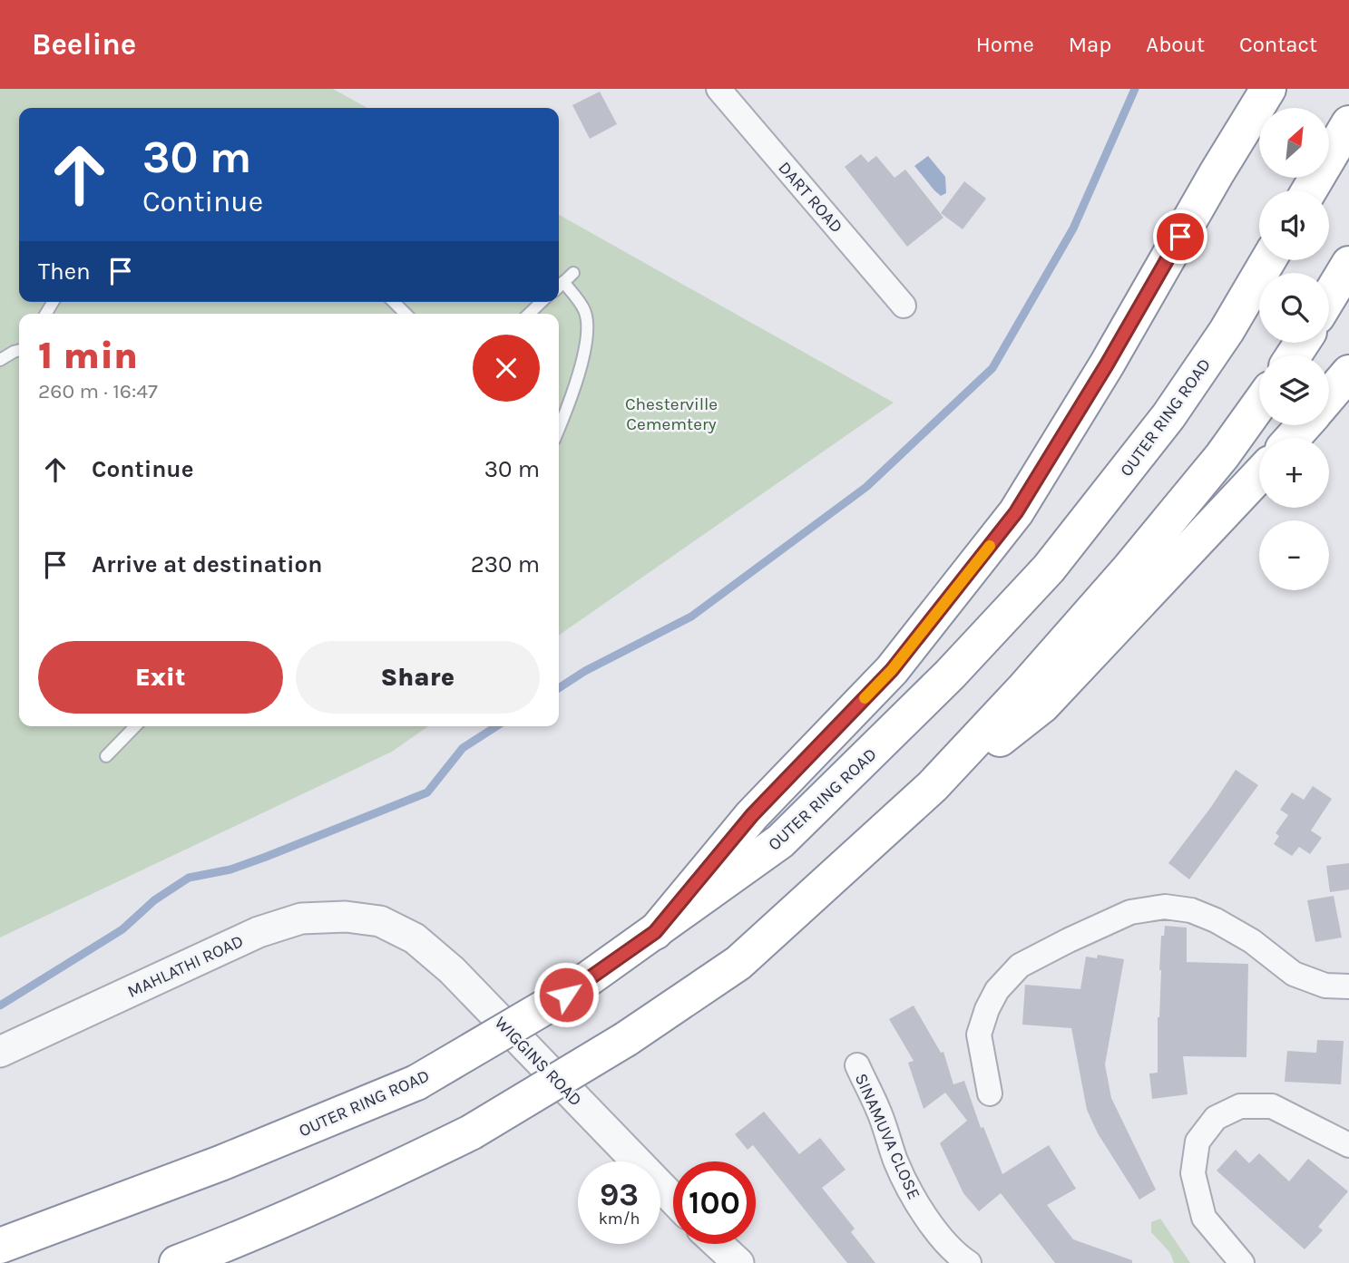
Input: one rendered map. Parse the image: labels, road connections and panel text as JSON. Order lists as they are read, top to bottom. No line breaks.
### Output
{"streets":{"highway":["OUTER RING ROAD"],"street":["DART ROAD","MAHLATHI ROAD","WIGGINS ROAD","SINAMUVA CLOSE"]},"crossings":[["MAHLATHI ROAD","WIGGINS ROAD"]],"parks":["Chesterville Cememtery"],"north":"top right","page":{"header":"Beeline","nav":["Home","Map","About","Contact"],"map_buttons":["+","−"],"turn":["30 m","Continue"],"then":"Then","heading":["1 min","260 m · 16:47"],"list":[{"name":"Continue","value":"30 m"},{"name":"Arrive at destination","value":"230 m"}],"buttons":["Exit","Share"],"speed":"93 km/h","limit":"100"}}
